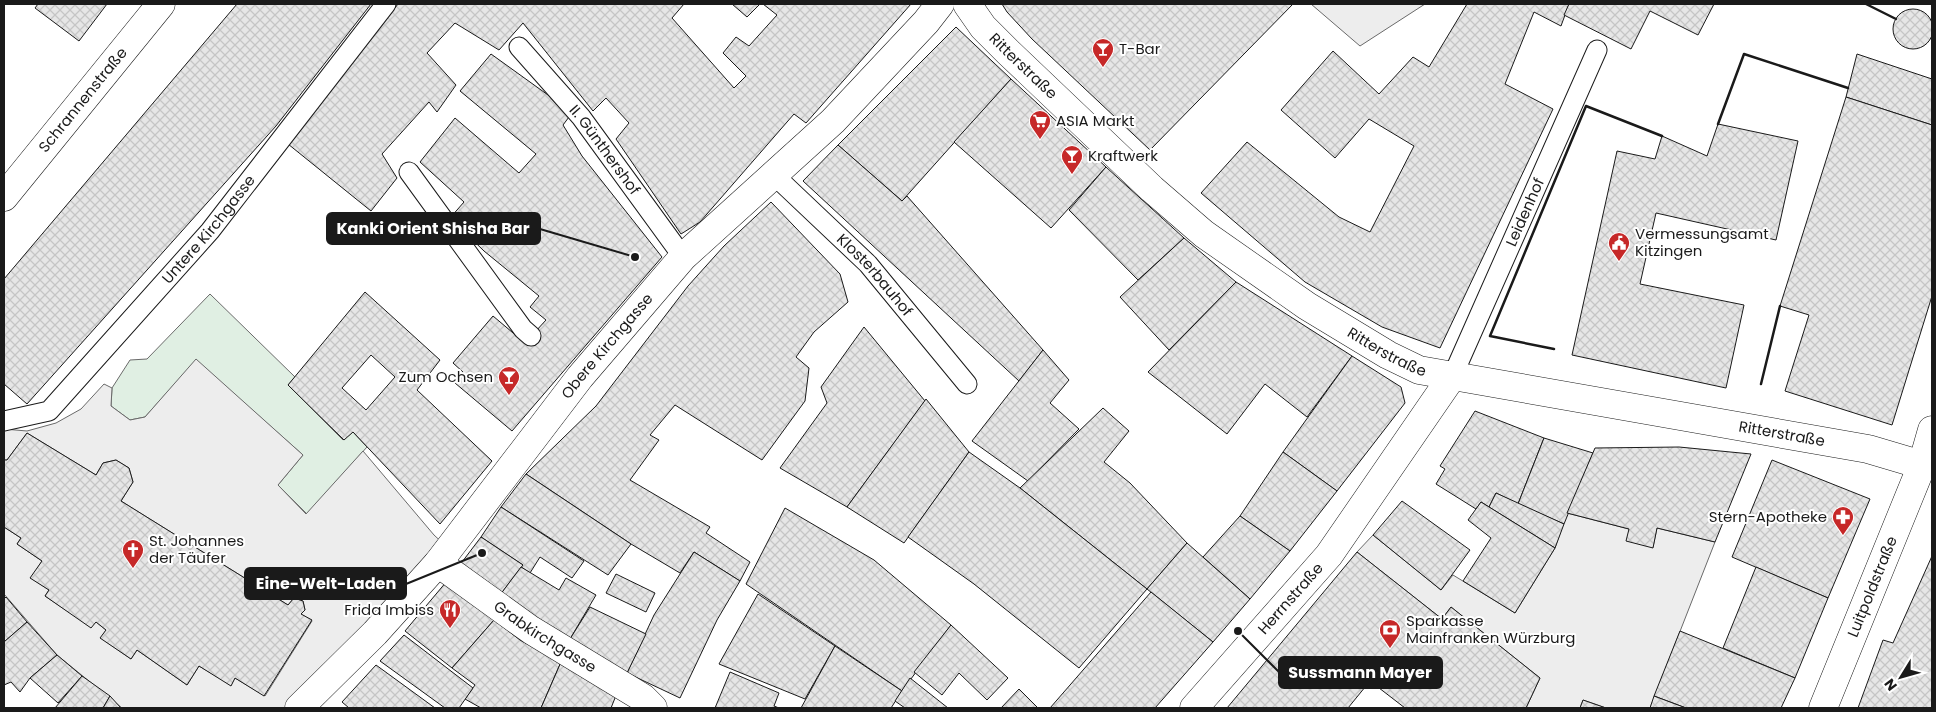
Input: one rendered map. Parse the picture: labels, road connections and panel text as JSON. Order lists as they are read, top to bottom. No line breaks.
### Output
{"streets":{"street":["Ritterstraße","Schrannenstraße","Obere Kirchgasse","Luitpoldstraße","Herrnstraße","Grabkirchgasse"],"lane":["II. Günthershof","Leidenhof","Untere Kirchgasse","Klosterbauhof"]},"crossings":[["Ritterstraße","Leidenhof"],["Ritterstraße","Luitpoldstraße"],["Ritterstraße","Herrnstraße"],["II. Günthershof","Obere Kirchgasse"],["Leidenhof","Herrnstraße"],["Klosterbauhof","Obere Kirchgasse"],["Obere Kirchgasse","Grabkirchgasse"]],"places":{"bar":["T-Bar","Kraftwerk","Zum Ochsen"],"supermarket":["ASIA Markt"],"other":["Kanki Orient Shisha Bar","Eine-Welt-Laden","Sussmann Mayer"],"public building":["Vermessungsamt Kitzingen"],"pharmacy":["Stern-Apotheke"],"church":["St. Johannes der Täufer"],"restaurant":["Frida Imbiss"],"bank":["Sparkasse Mainfranken Würzburg"]},"north":"bottom left"}
